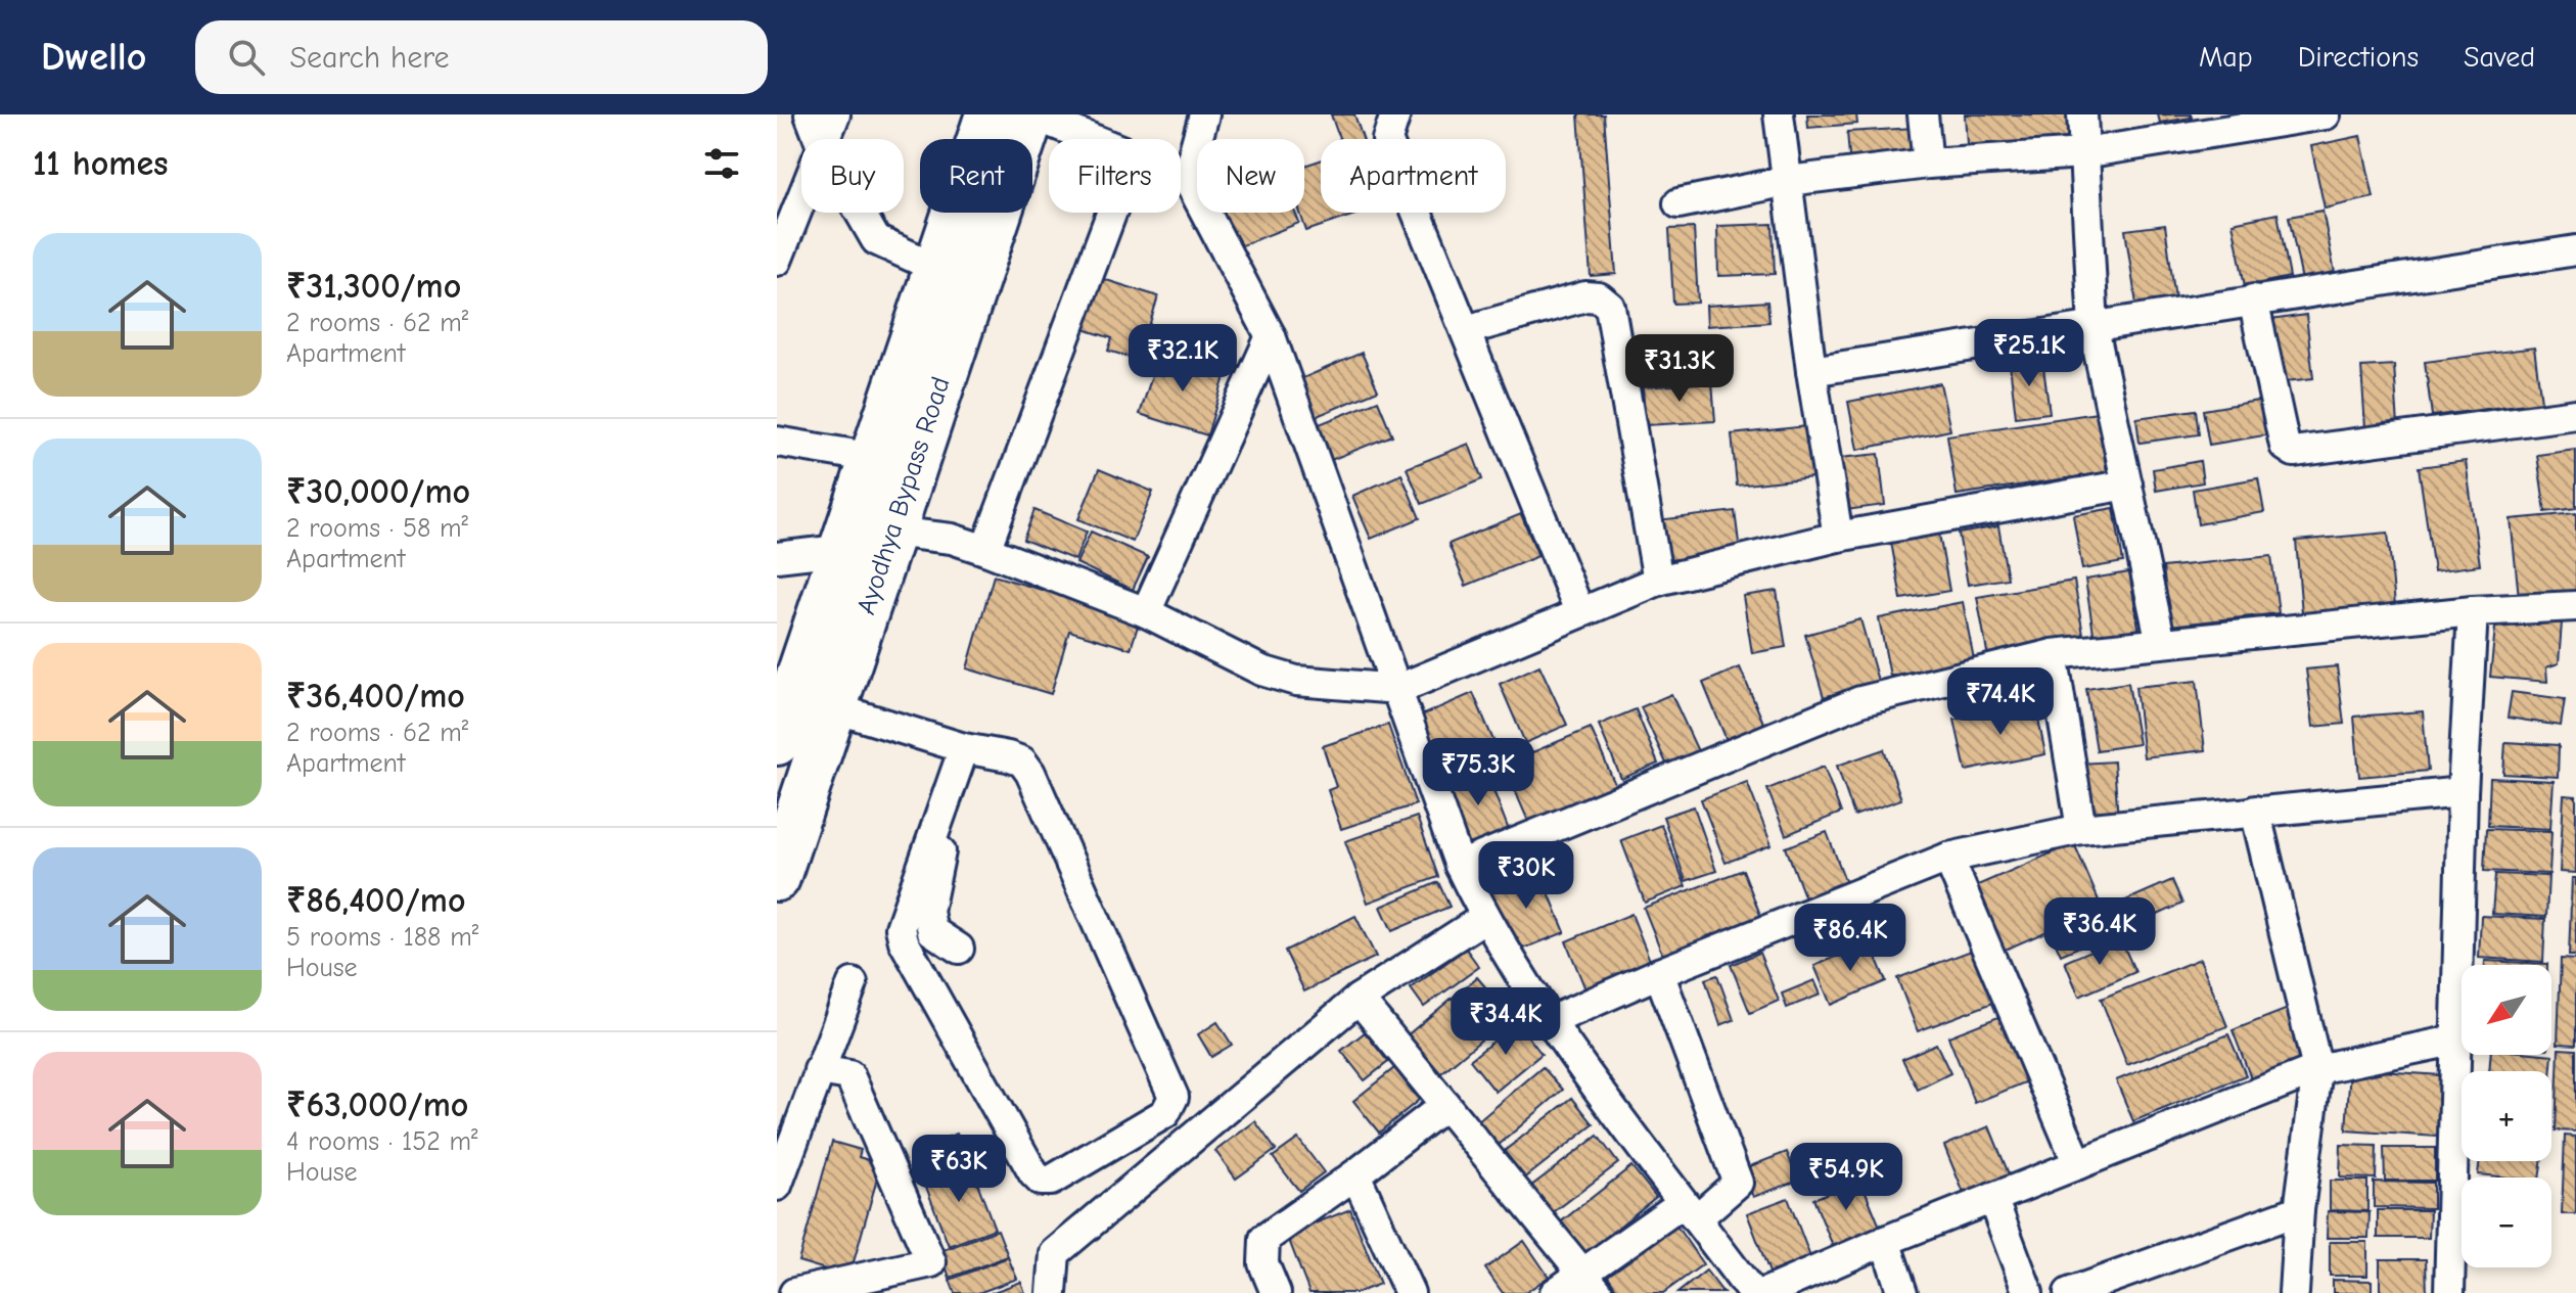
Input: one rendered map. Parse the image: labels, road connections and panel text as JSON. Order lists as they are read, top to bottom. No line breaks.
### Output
{"streets":{"main road":["Ayodhya Bypass Road"]},"north":"bottom left","page":{"header":"Dwello","search":"Search here","nav":["Map","Directions","Saved"],"heading":"11 homes","chip":["Buy","Rent","Filters","New","Apartment"],"list":[{"name":"₹31,300/mo","note":"2 rooms · 62 m² · Apartment"},{"name":"₹30,000/mo","note":"2 rooms · 58 m² · Apartment"},{"name":"₹36,400/mo","note":"2 rooms · 62 m² · Apartment"},{"name":"₹86,400/mo","note":"5 rooms · 188 m² · House"},{"name":"₹63,000/mo","note":"4 rooms · 152 m² · House"}],"price":["₹25.1K","₹32.1K","₹31.3K","₹74.4K","₹75.3K","₹30K","₹36.4K","₹86.4K","₹34.4K","₹63K","₹54.9K"],"map_buttons":["+","−"]}}
